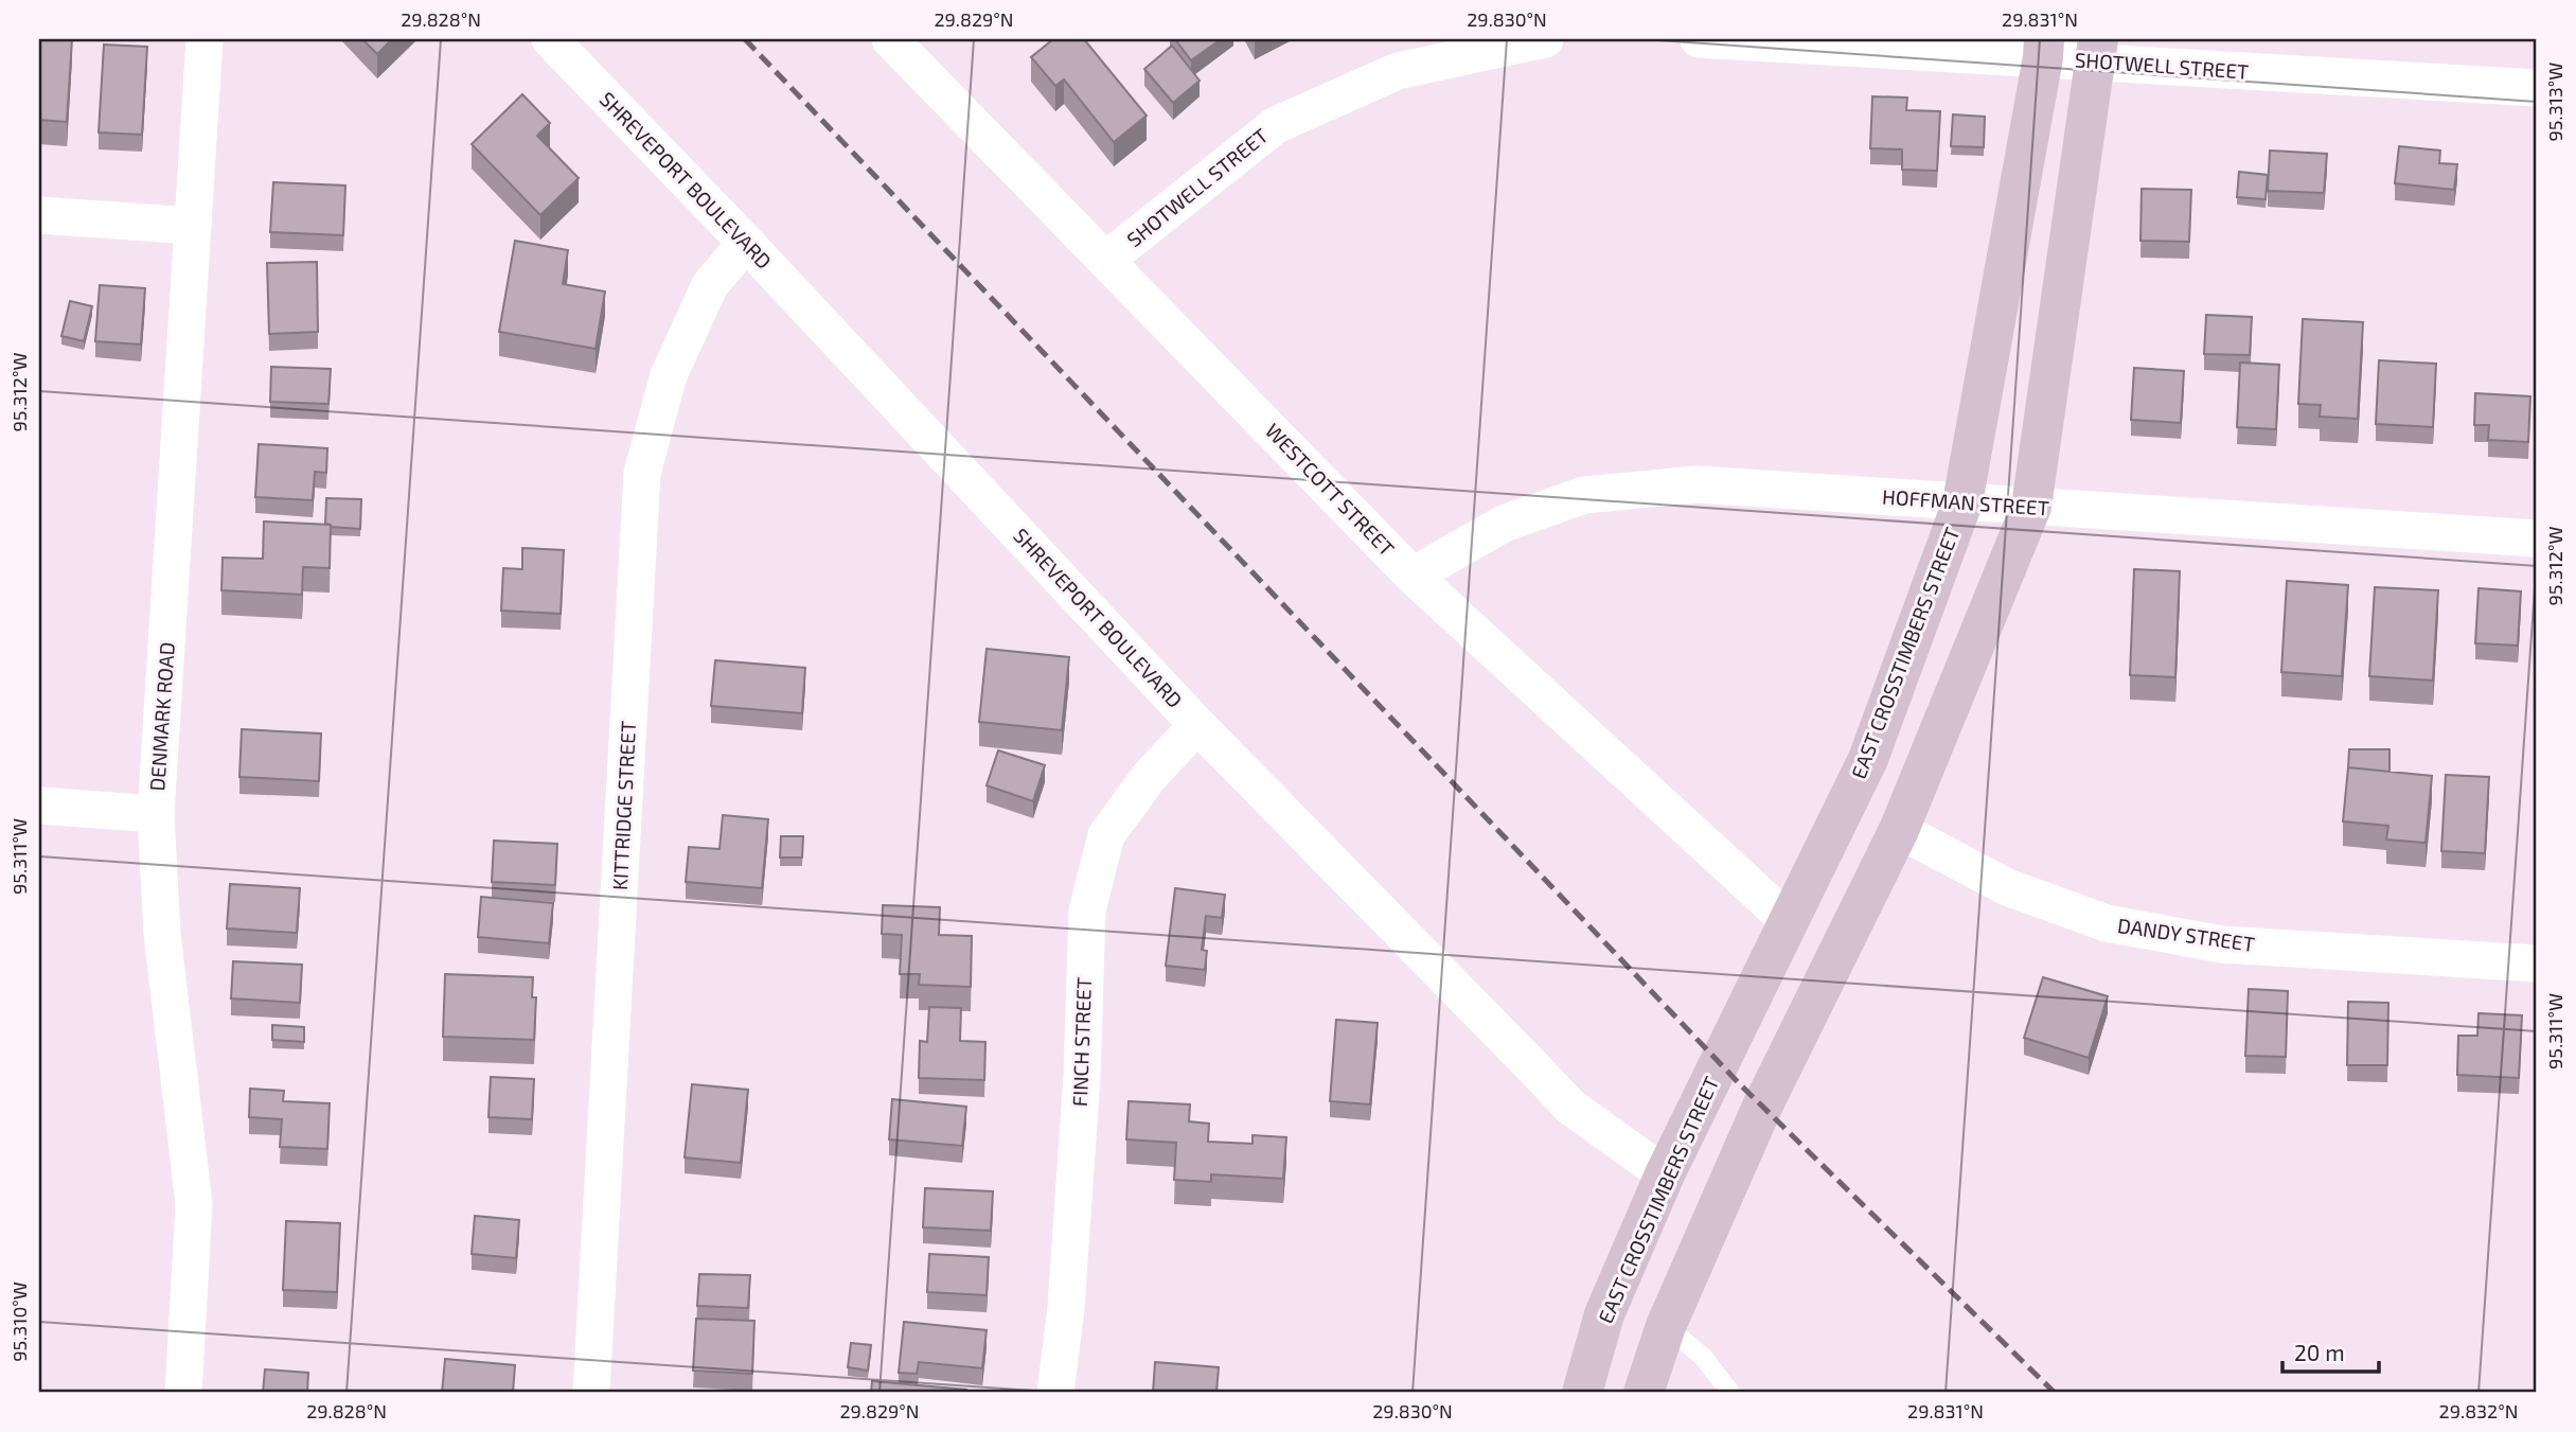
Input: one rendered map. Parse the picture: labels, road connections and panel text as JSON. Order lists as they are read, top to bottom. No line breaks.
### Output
{"streets":{"main road":["EAST CROSSTIMBERS STREET"],"street":["SHOTWELL STREET","SHREVEPORT BOULEVARD","WESTCOTT STREET","HOFFMAN STREET","DENMARK ROAD","KITTRIDGE STREET","DANDY STREET","FINCH STREET"]},"crossings":[["SHOTWELL STREET","WESTCOTT STREET"],["SHOTWELL STREET","EAST CROSSTIMBERS STREET"],["SHREVEPORT BOULEVARD","EAST CROSSTIMBERS STREET"],["SHREVEPORT BOULEVARD","KITTRIDGE STREET"],["SHREVEPORT BOULEVARD","FINCH STREET"],["WESTCOTT STREET","HOFFMAN STREET"],["WESTCOTT STREET","EAST CROSSTIMBERS STREET"],["HOFFMAN STREET","EAST CROSSTIMBERS STREET"]],"scale_bar":"20 m","coordinates":["29.828°N","29.829°N","29.830°N","29.831°N","95.313°W","95.312°W","95.311°W","95.310°W","29.832°N"]}
